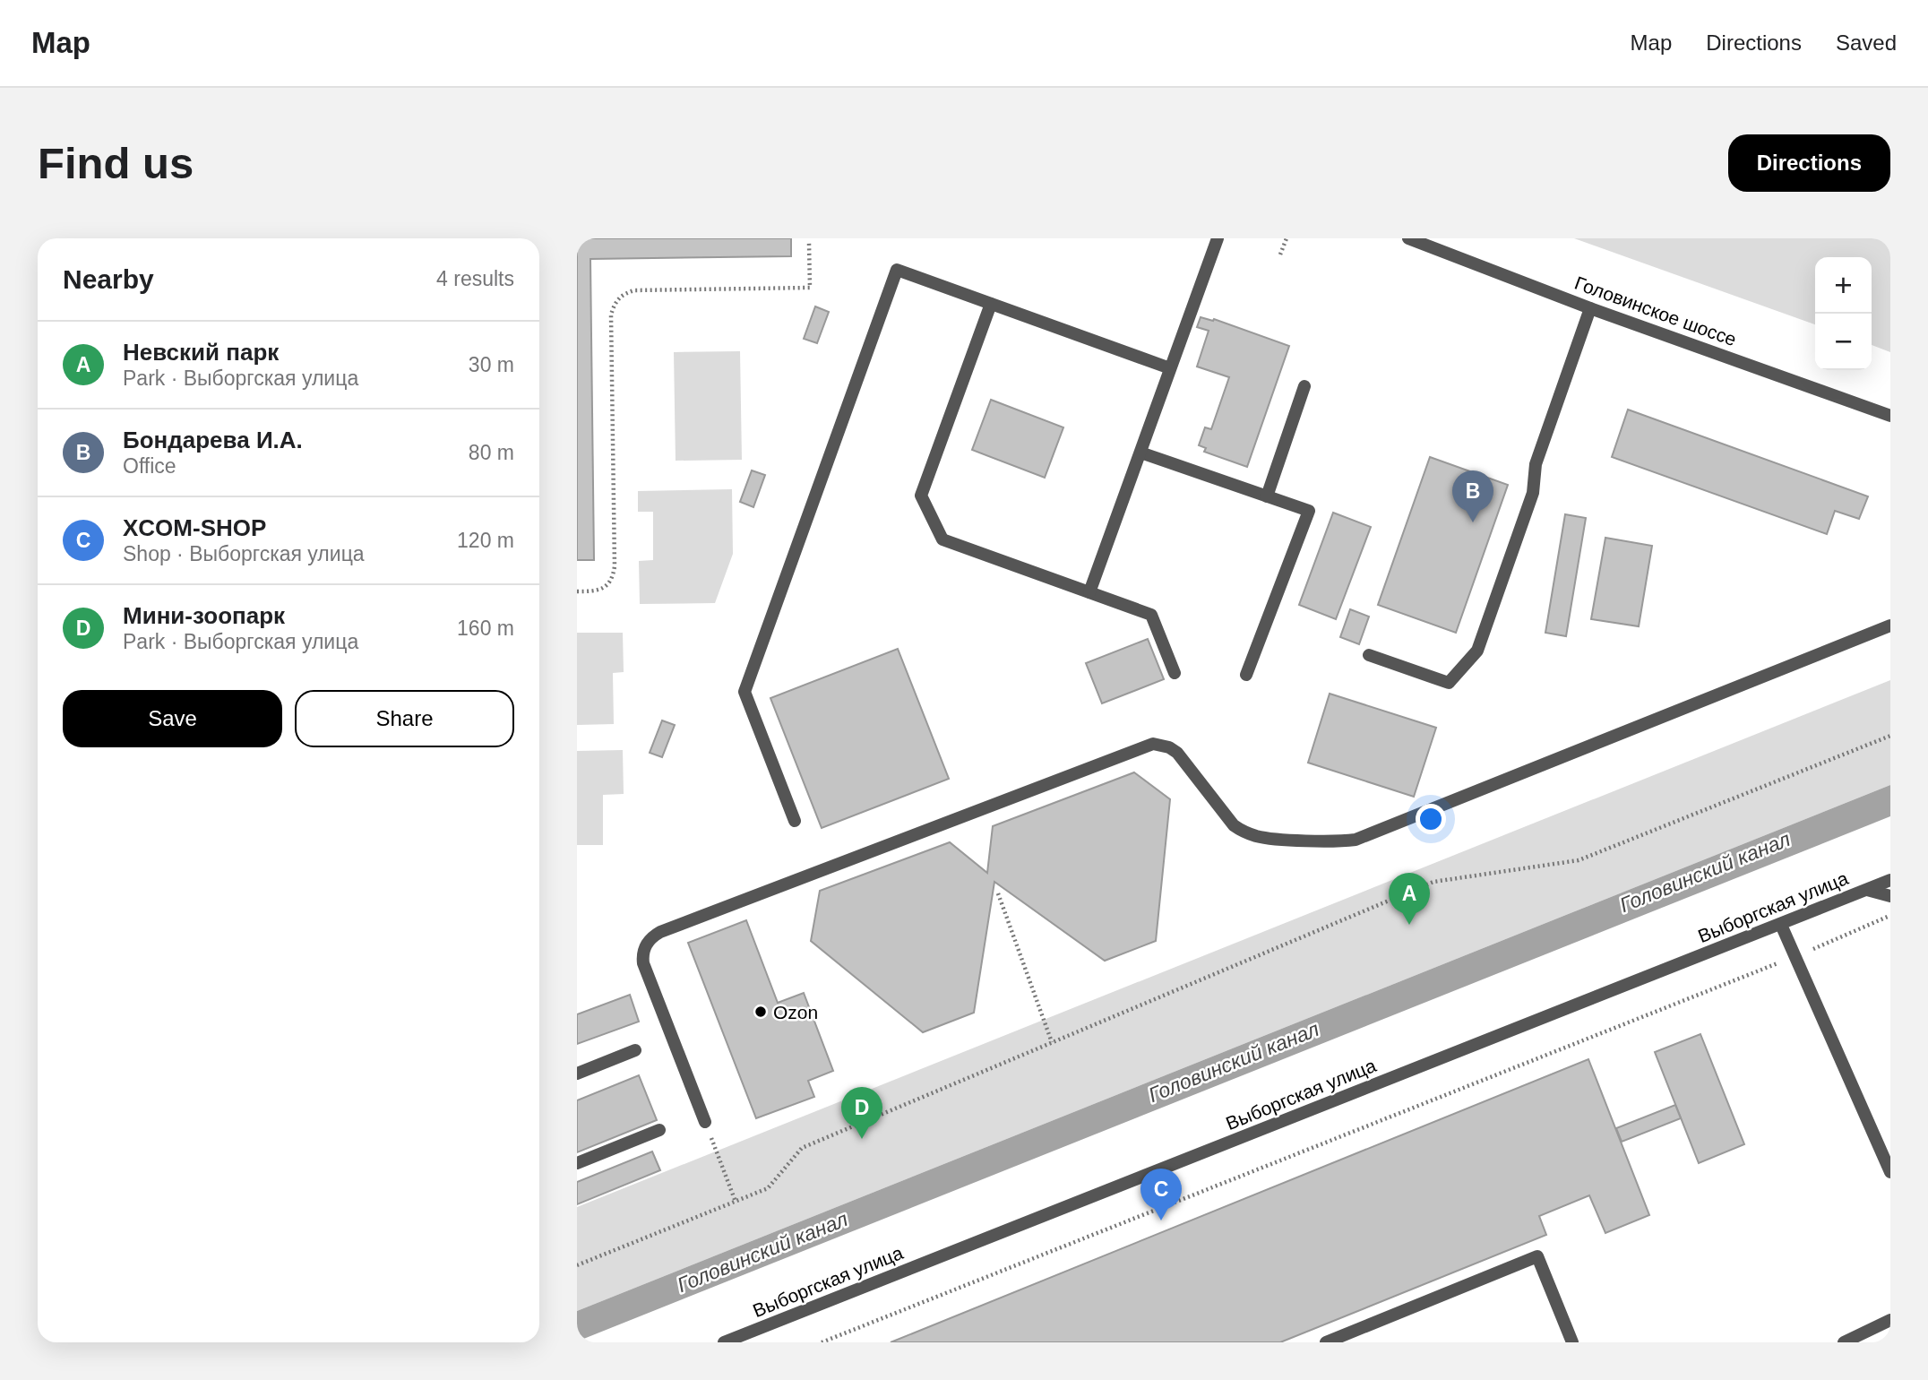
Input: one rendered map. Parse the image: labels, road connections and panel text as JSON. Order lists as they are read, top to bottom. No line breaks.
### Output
{"streets":{"street":["Головинское шоссе","Выборгская улица"]},"water":["Головинский канал"],"places":["Ozon"],"page":{"header":"Map","nav":["Map","Directions","Saved"],"buttons":["Directions",["Save","Share"]],"title":"Find us","heading":["Nearby","4 results"],"map_buttons":["+","−"],"list":[{"mark":"A","name":"Невский парк","note":"Park · Выборгская улица","value":"30 m"},{"mark":"B","name":"Бондарева И.А.","note":"Office","value":"80 m"},{"mark":"C","name":"XCOM-SHOP","note":"Shop · Выборгская улица","value":"120 m"},{"mark":"D","name":"Мини-зоопарк","note":"Park · Выборгская улица","value":"160 m"}],"pins":["B","A","D","C"]}}
